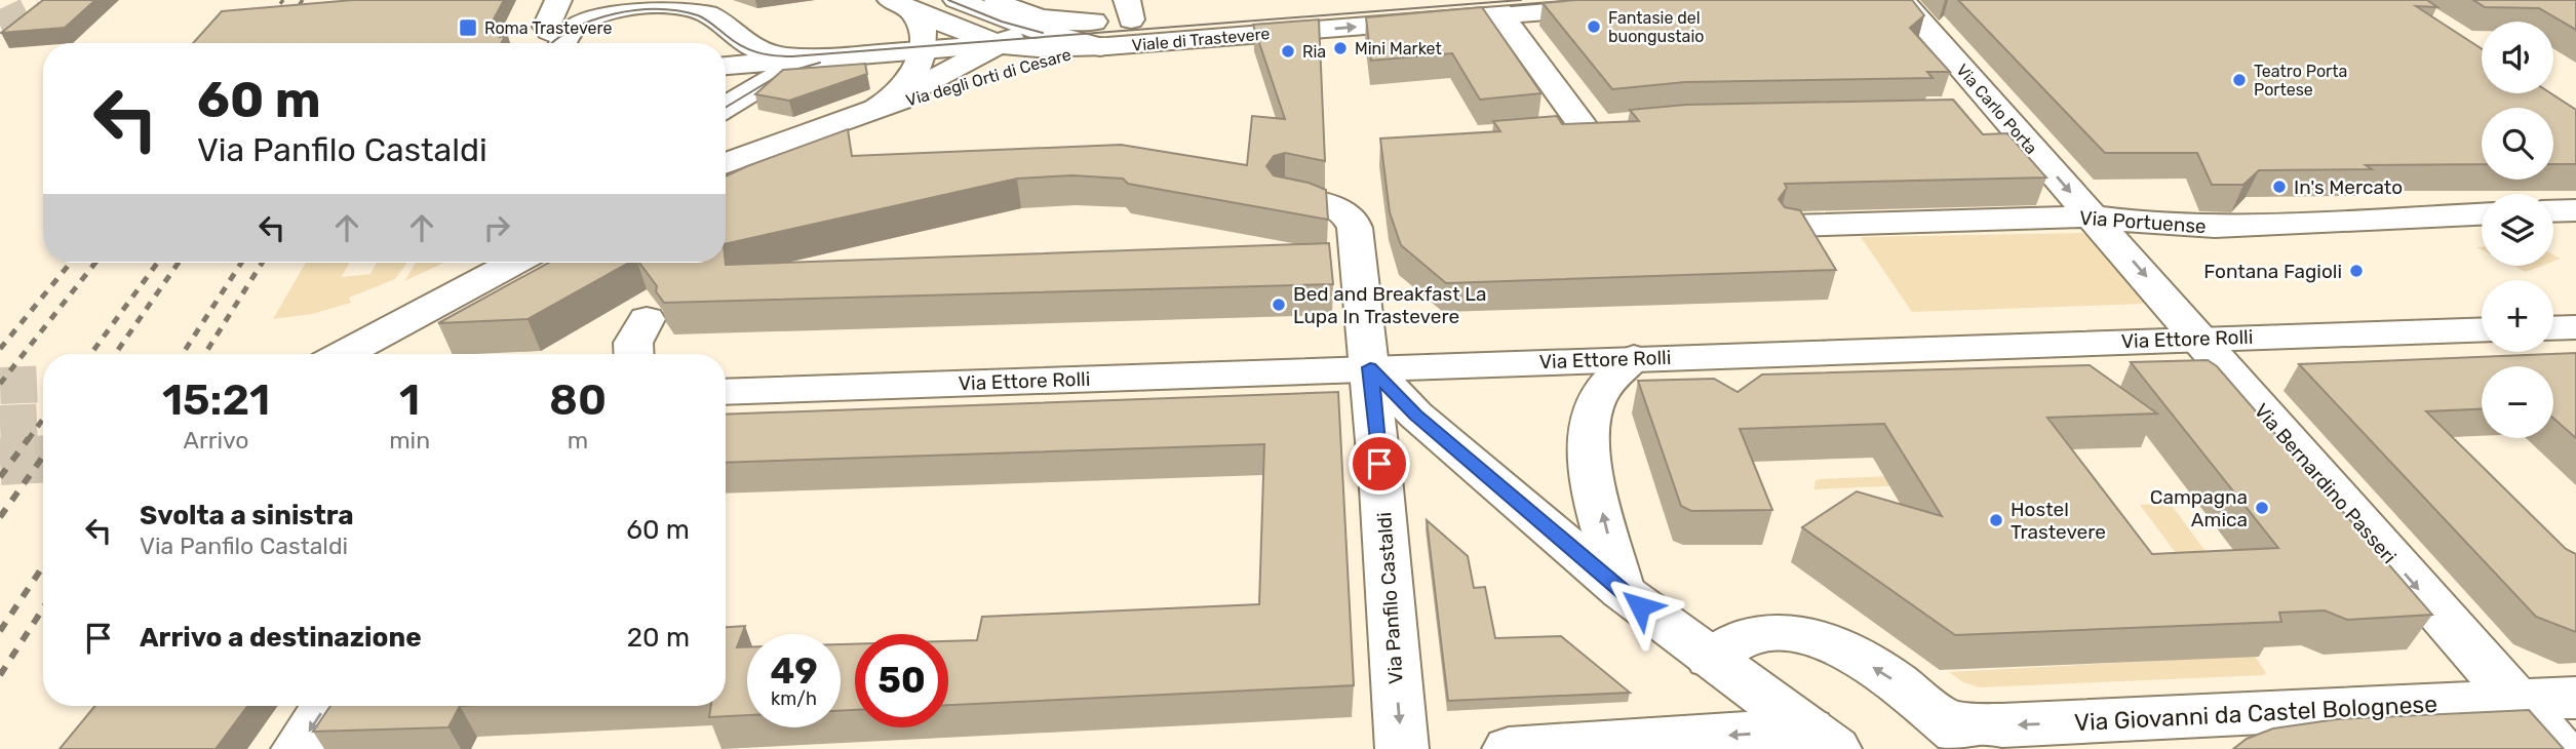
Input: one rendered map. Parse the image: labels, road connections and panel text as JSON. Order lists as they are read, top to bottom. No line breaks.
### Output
{"streets":{"main road":["Viale di Trastevere","Via degli Orti di Cesare","Via Carlo Porta","Via Portuense","Via Ettore Rolli","Via Bernardino Passeri","Via Panfilo Castaldi","Via Giovanni da Castel Bolognese"]},"crossings":[["Viale di Trastevere","Via degli Orti di Cesare"],["Via Carlo Porta","Via Portuense"],["Via Carlo Porta","Via Bernardino Passeri"],["Via Portuense","Via Bernardino Passeri"],["Via Ettore Rolli","Via Bernardino Passeri"],["Via Ettore Rolli","Via Panfilo Castaldi"],["Via Bernardino Passeri","Via Giovanni da Castel Bolognese"]],"one_way":["Via Carlo Porta","Via Bernardino Passeri","Via Giovanni da Castel Bolognese"],"places":{"other":["Fantasie del buongustaio","Mini Market","Ria","Teatro Porta Portese","In's Mercato","Fontana Fagioli","Bed and Breakfast La Lupa In Trastevere","Campagna Amica","Hostel Trastevere"],"transit":["Roma Trastevere"]},"page":{"map_buttons":["+","−"],"turn":["60 m","Via Panfilo Castaldi"],"eta":["15:21","Arrivo","1","min","80","m"],"list":[{"name":"Svolta a sinistra","note":"Via Panfilo Castaldi","value":"60 m"},{"name":"Arrivo a destinazione","value":"20 m"}],"speed":"49 km/h","limit":"50"}}
